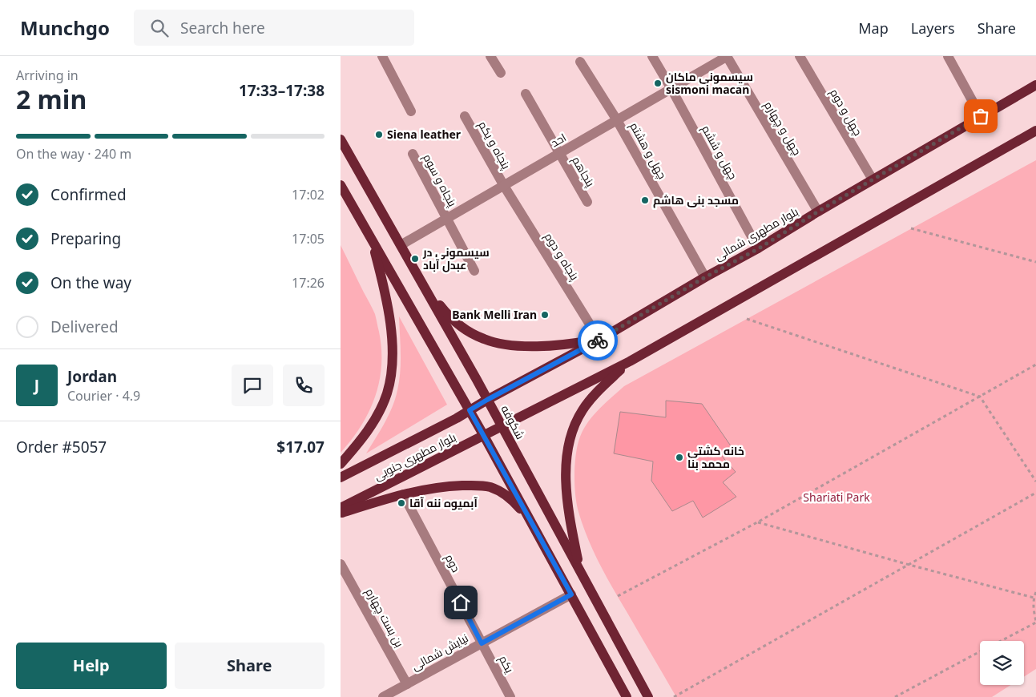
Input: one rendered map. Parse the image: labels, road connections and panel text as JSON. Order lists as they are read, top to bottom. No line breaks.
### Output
{"streets":{"main road":["بلوار مطهری شمالی","شکوفه","بلوار مطهری جنوبی"],"street":["چهل و دوم","چهل و چهارم","احد","پنجاه و یکم","چهل و هشتم","چهل و ششم","پنجاهم","پنجاه و سوم","پنجاه و دوم","دوم","بن بست چهارم","نیایش شمالی","یکم"]},"crossings":[["چهل و دوم","بلوار مطهری شمالی"],["چهل و چهارم","احد"],["چهل و چهارم","بلوار مطهری شمالی"],["احد","پنجاه و یکم"],["احد","چهل و هشتم"],["احد","چهل و ششم"],["احد","پنجاهم"],["احد","پنجاه و سوم"],["احد","پنجاه و دوم"],["احد","شکوفه"],["پنجاه و یکم","پنجاه و دوم"],["چهل و هشتم","بلوار مطهری شمالی"],["چهل و ششم","بلوار مطهری شمالی"],["بلوار مطهری شمالی","پنجاه و دوم"],["بلوار مطهری شمالی","شکوفه"],["بلوار مطهری شمالی","بلوار مطهری جنوبی"],["شکوفه","بلوار مطهری جنوبی"],["دوم","نیایش شمالی"],["دوم","یکم"],["بن بست چهارم","نیایش شمالی"],["نیایش شمالی","یکم"]],"parks":["Shariati Park"],"places":["سیسمونی ماکان sismoni macan","Siena leather","مسجد بنی هاشم","سیسمونی در عبدل آباد","Bank Melli Iran","خانه کشتی محمد بنا","آبمیوه ننه آقا"],"page":{"header":"Munchgo","search":"Search here","nav":["Map","Layers","Share"],"heading":["2 min","Arriving in","17:33–17:38"],"panel":["Jordan","Courier · 4.9","Order #5057","$17.07"],"bar":"On the way · 240 m","list":[["Confirmed","17:02"],["Preparing","17:05"],["On the way","17:26"],"Delivered"],"round":"J","buttons":["Help","Share"]}}
